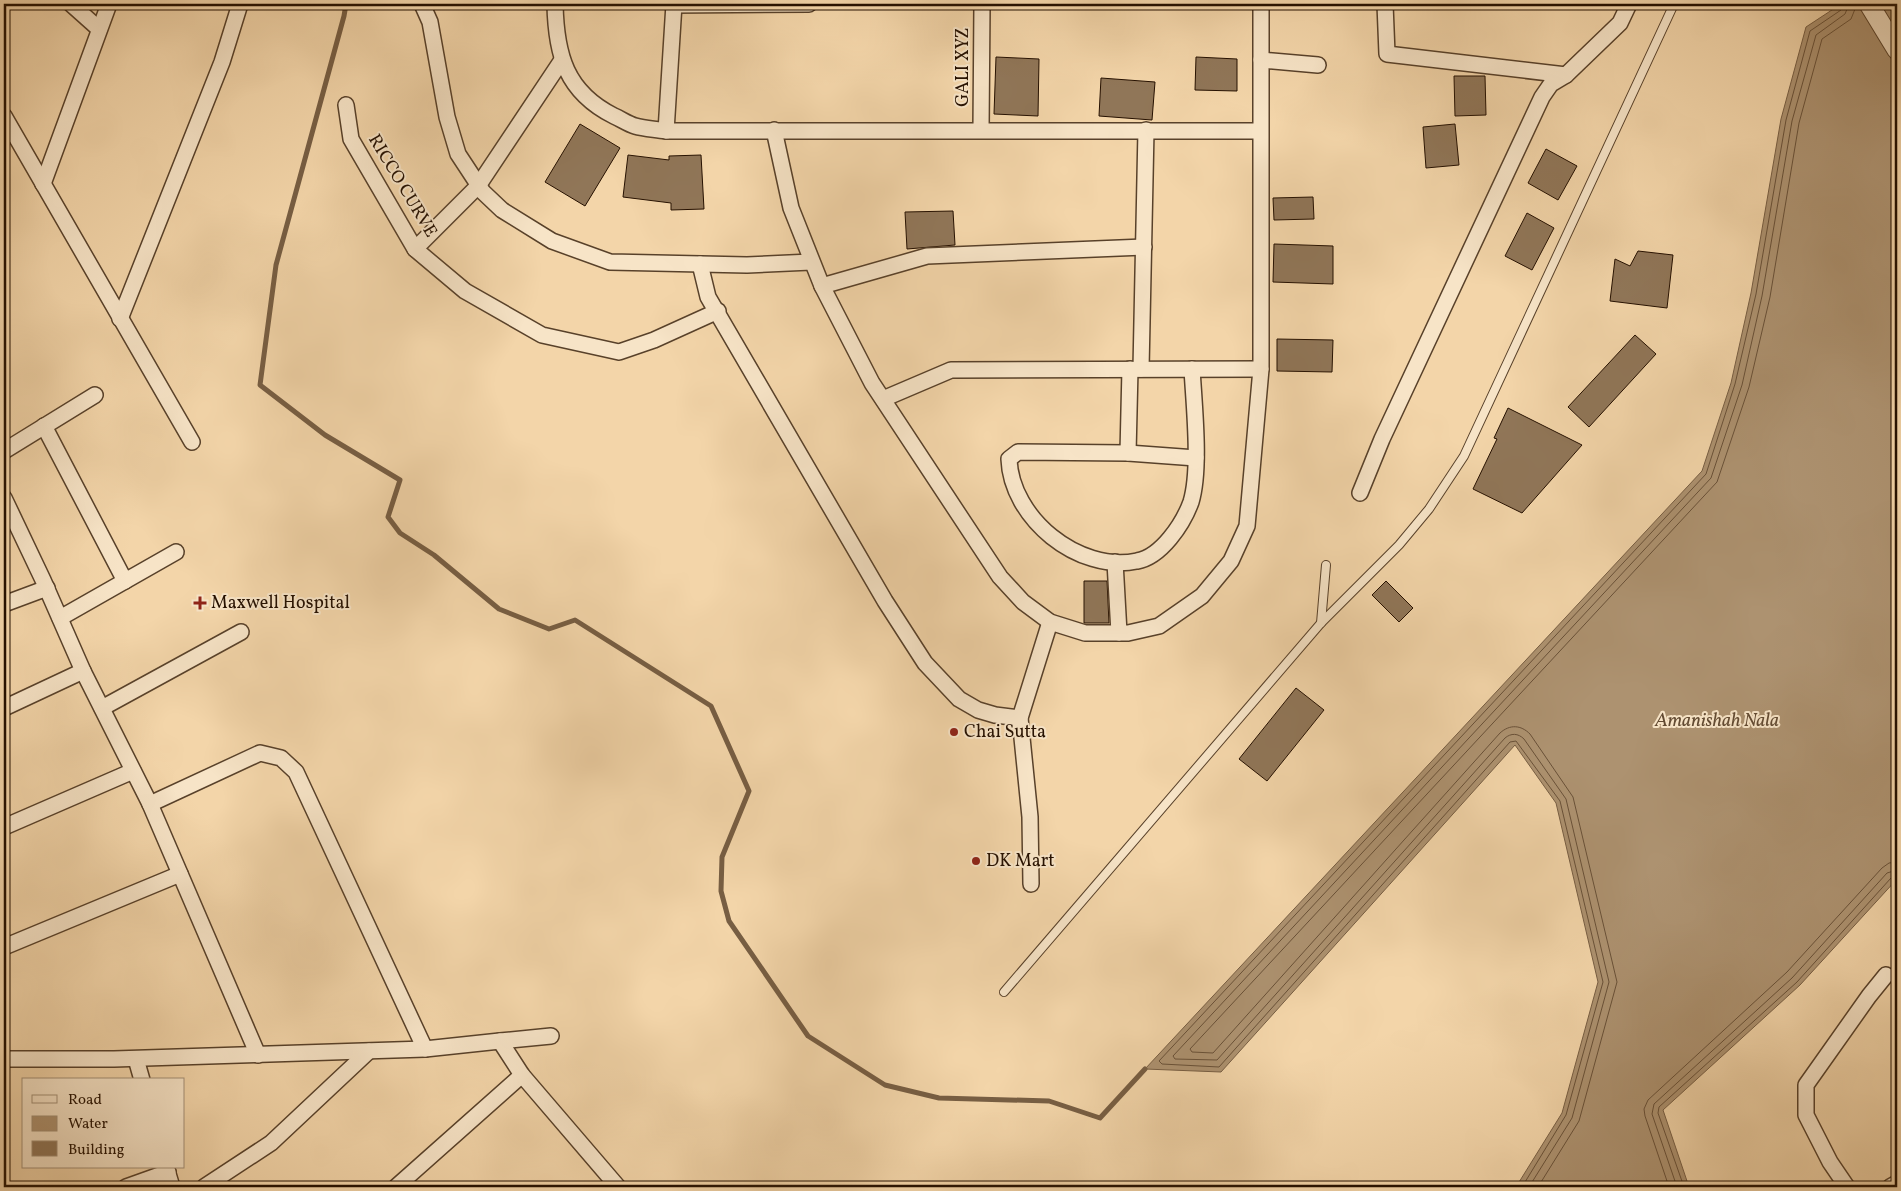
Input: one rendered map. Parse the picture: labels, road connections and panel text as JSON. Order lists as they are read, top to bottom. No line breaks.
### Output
{"streets":{"street":["GALI XYZ","RICCO CURVE"]},"water":["Amanishah Nala"],"places":{"health":["Maxwell Hospital"],"other":["Chai Sutta","DK Mart"]},"legend":["Road","Water","Building"]}
